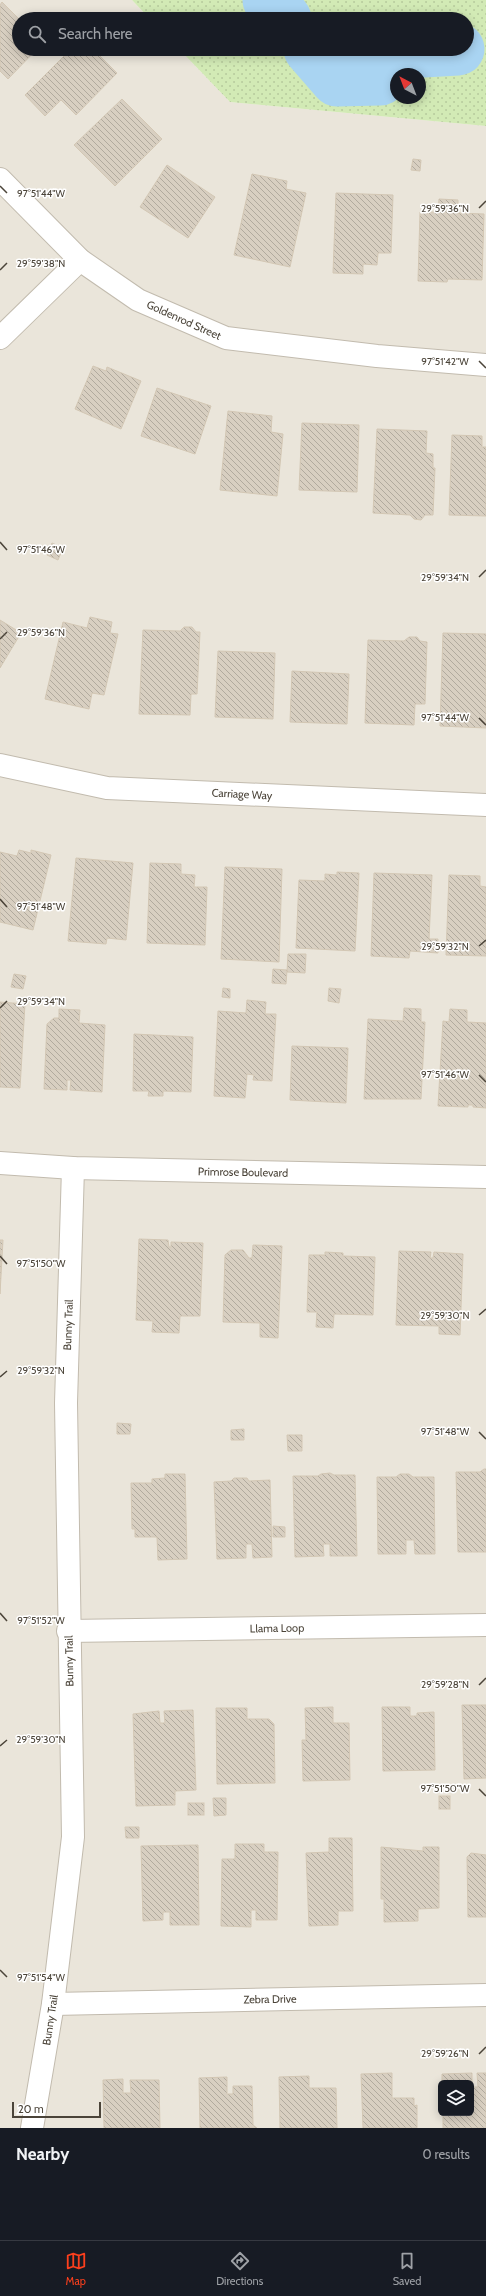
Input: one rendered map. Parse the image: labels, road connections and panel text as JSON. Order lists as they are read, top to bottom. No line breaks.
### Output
{"streets":{"street":["Goldenrod Street","Carriage Way","Primrose Boulevard","Bunny Trail","Llama Loop","Zebra Drive"]},"crossings":[["Primrose Boulevard","Bunny Trail"],["Bunny Trail","Llama Loop"],["Bunny Trail","Zebra Drive"]],"scale_bar":"20 m","north":"top left","page":{"search":"Search here","scale":"20 m","heading":["Nearby","0 results"],"nav":["Map","Directions","Saved"]},"coordinates":["97°51'44\"W","29°59'36\"N","29°59'38\"N","97°51'42\"W","97°51'46\"W","29°59'34\"N","97°51'48\"W","29°59'32\"N","97°51'50\"W","29°59'30\"N","97°51'52\"W","29°59'28\"N","97°51'54\"W","29°59'26\"N"]}
